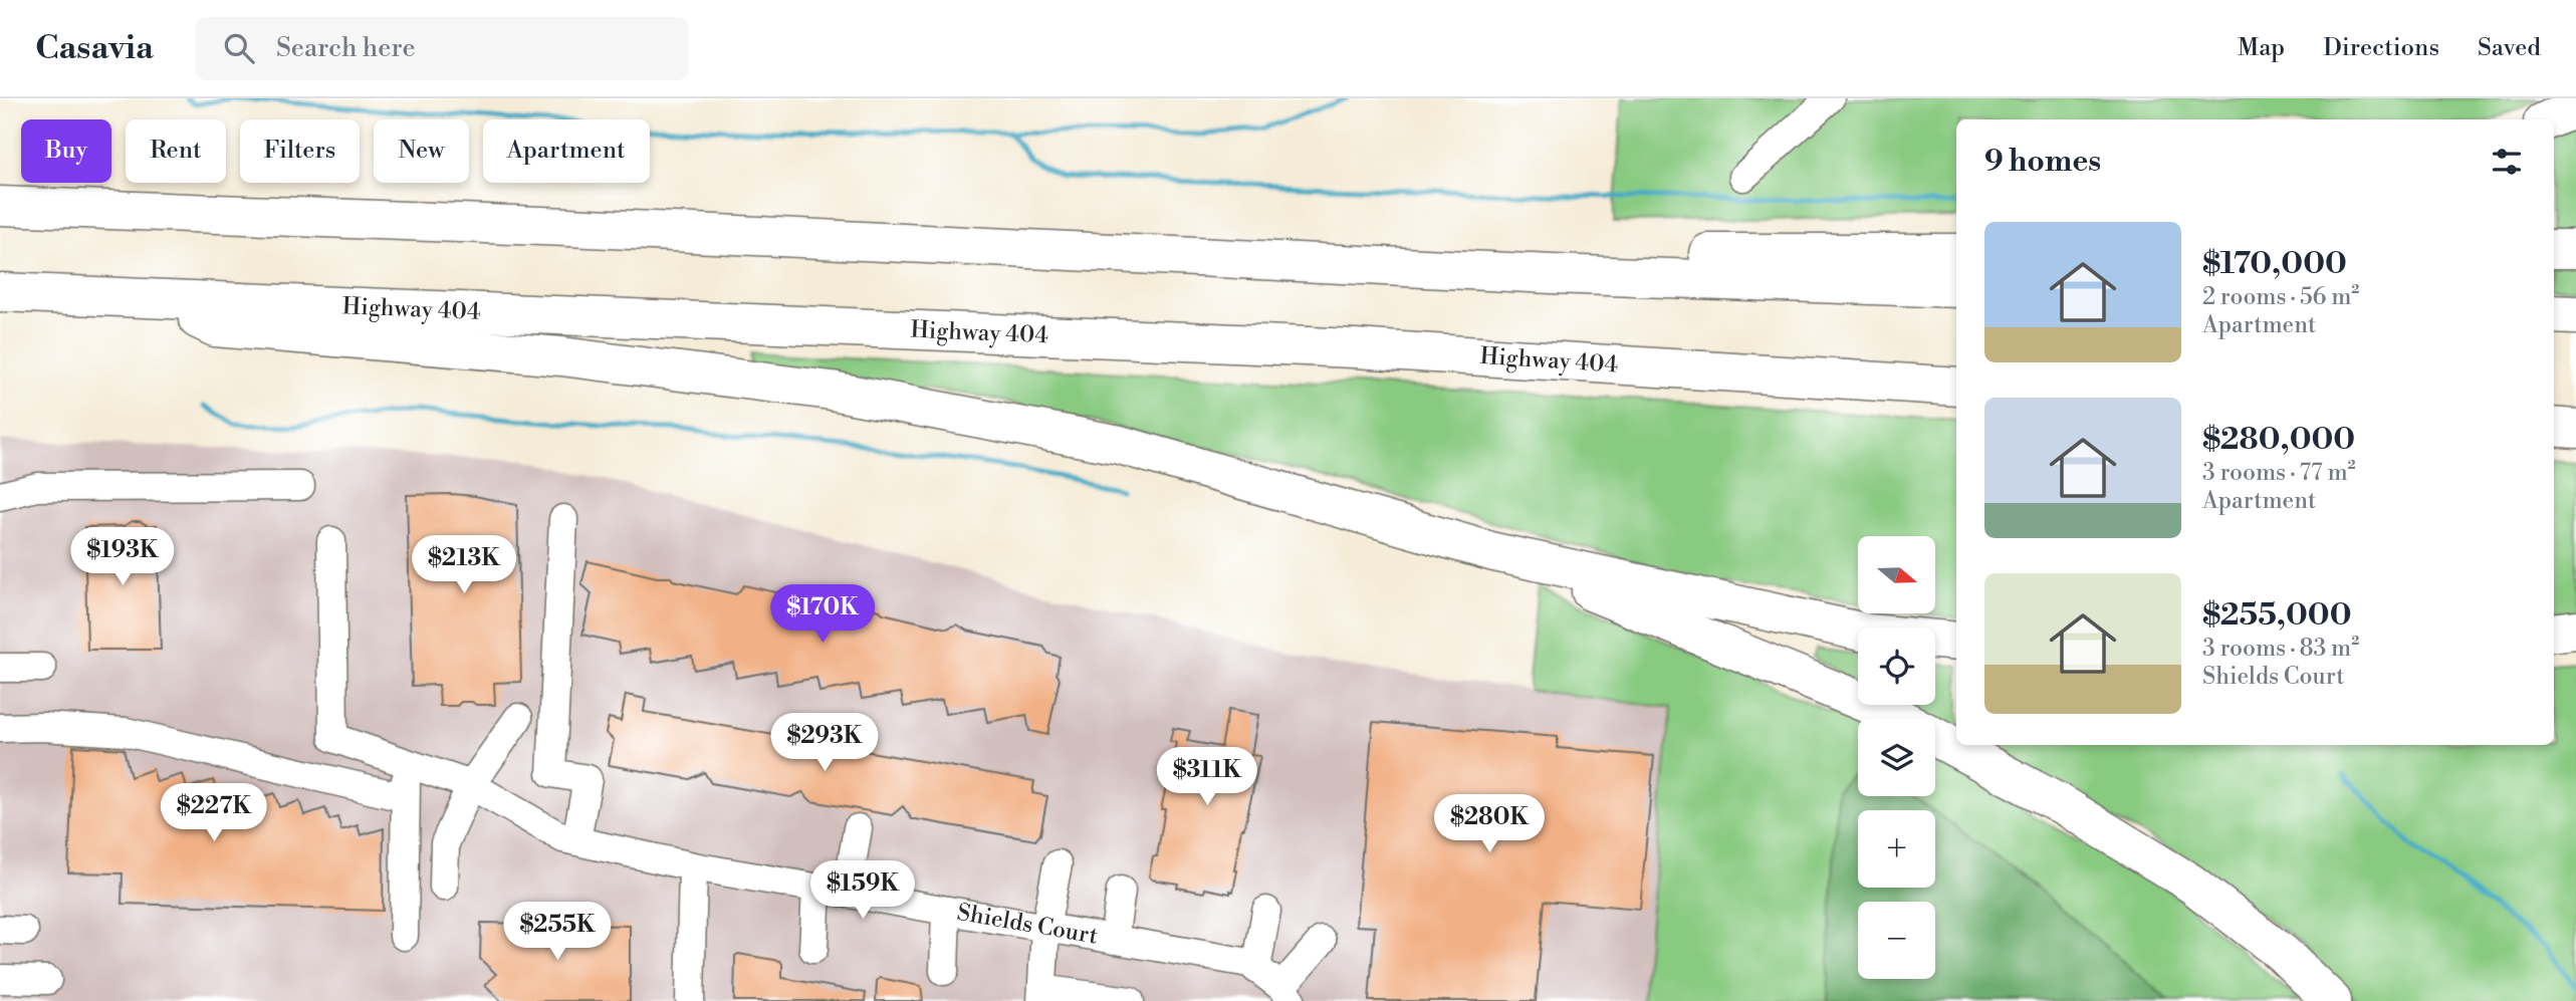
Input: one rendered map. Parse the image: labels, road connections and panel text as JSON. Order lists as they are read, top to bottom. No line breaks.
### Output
{"streets":{"highway":["Highway 404"],"street":["Shields Court"]},"north":"right","page":{"header":"Casavia","search":"Search here","nav":["Map","Directions","Saved"],"chip":["Buy","Rent","Filters","New","Apartment"],"heading":"9 homes","list":[{"name":"$170,000","note":"2 rooms · 56 m² · Apartment"},{"name":"$280,000","note":"3 rooms · 77 m² · Apartment"},{"name":"$255,000","note":"3 rooms · 83 m² · Shields Court"}],"price":["$193K","$213K","$170K","$293K","$311K","$227K","$280K","$159K","$255K"],"map_buttons":["+","−"]}}
